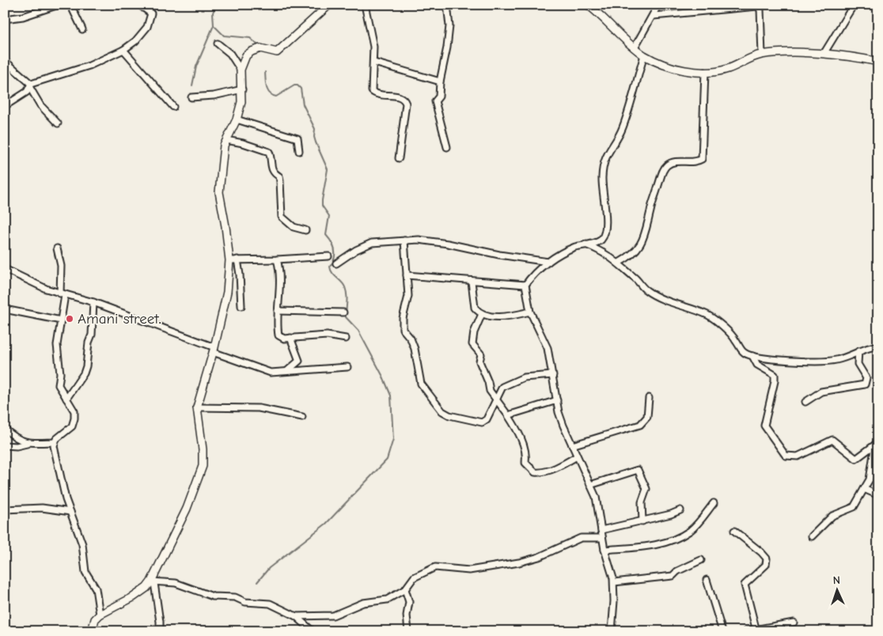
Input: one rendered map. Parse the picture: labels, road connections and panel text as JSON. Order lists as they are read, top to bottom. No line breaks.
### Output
{"places":["Amani street."],"north":"top"}
